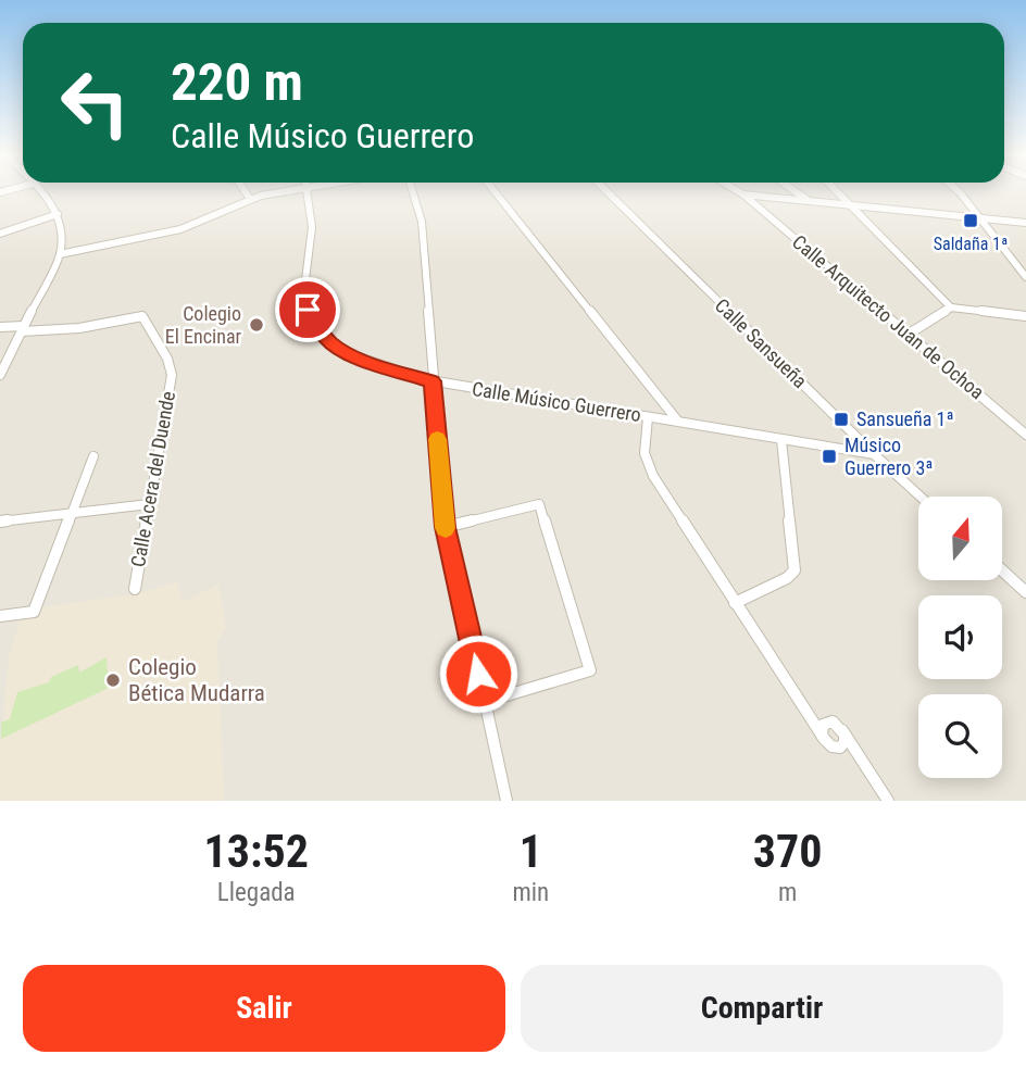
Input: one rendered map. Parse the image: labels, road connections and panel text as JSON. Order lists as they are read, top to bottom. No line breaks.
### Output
{"streets":{"street":["Calle Arquitecto Juan de Ochoa","Calle Sansueña","Calle Músico Guerrero","Calle Acera del Duende"]},"crossings":[["Calle Sansueña","Calle Músico Guerrero"]],"places":{"transit":["Saldaña 1ª","Sansueña 1ª","Músico Guerrero 3ª"],"other":["Colegio El Encinar","Colegio Bética Mudarra"]},"north":"top","page":{"turn":["220 m","Calle Músico Guerrero"],"eta":["13:52","Llegada","1","min","370","m"],"buttons":["Salir","Compartir"]}}
